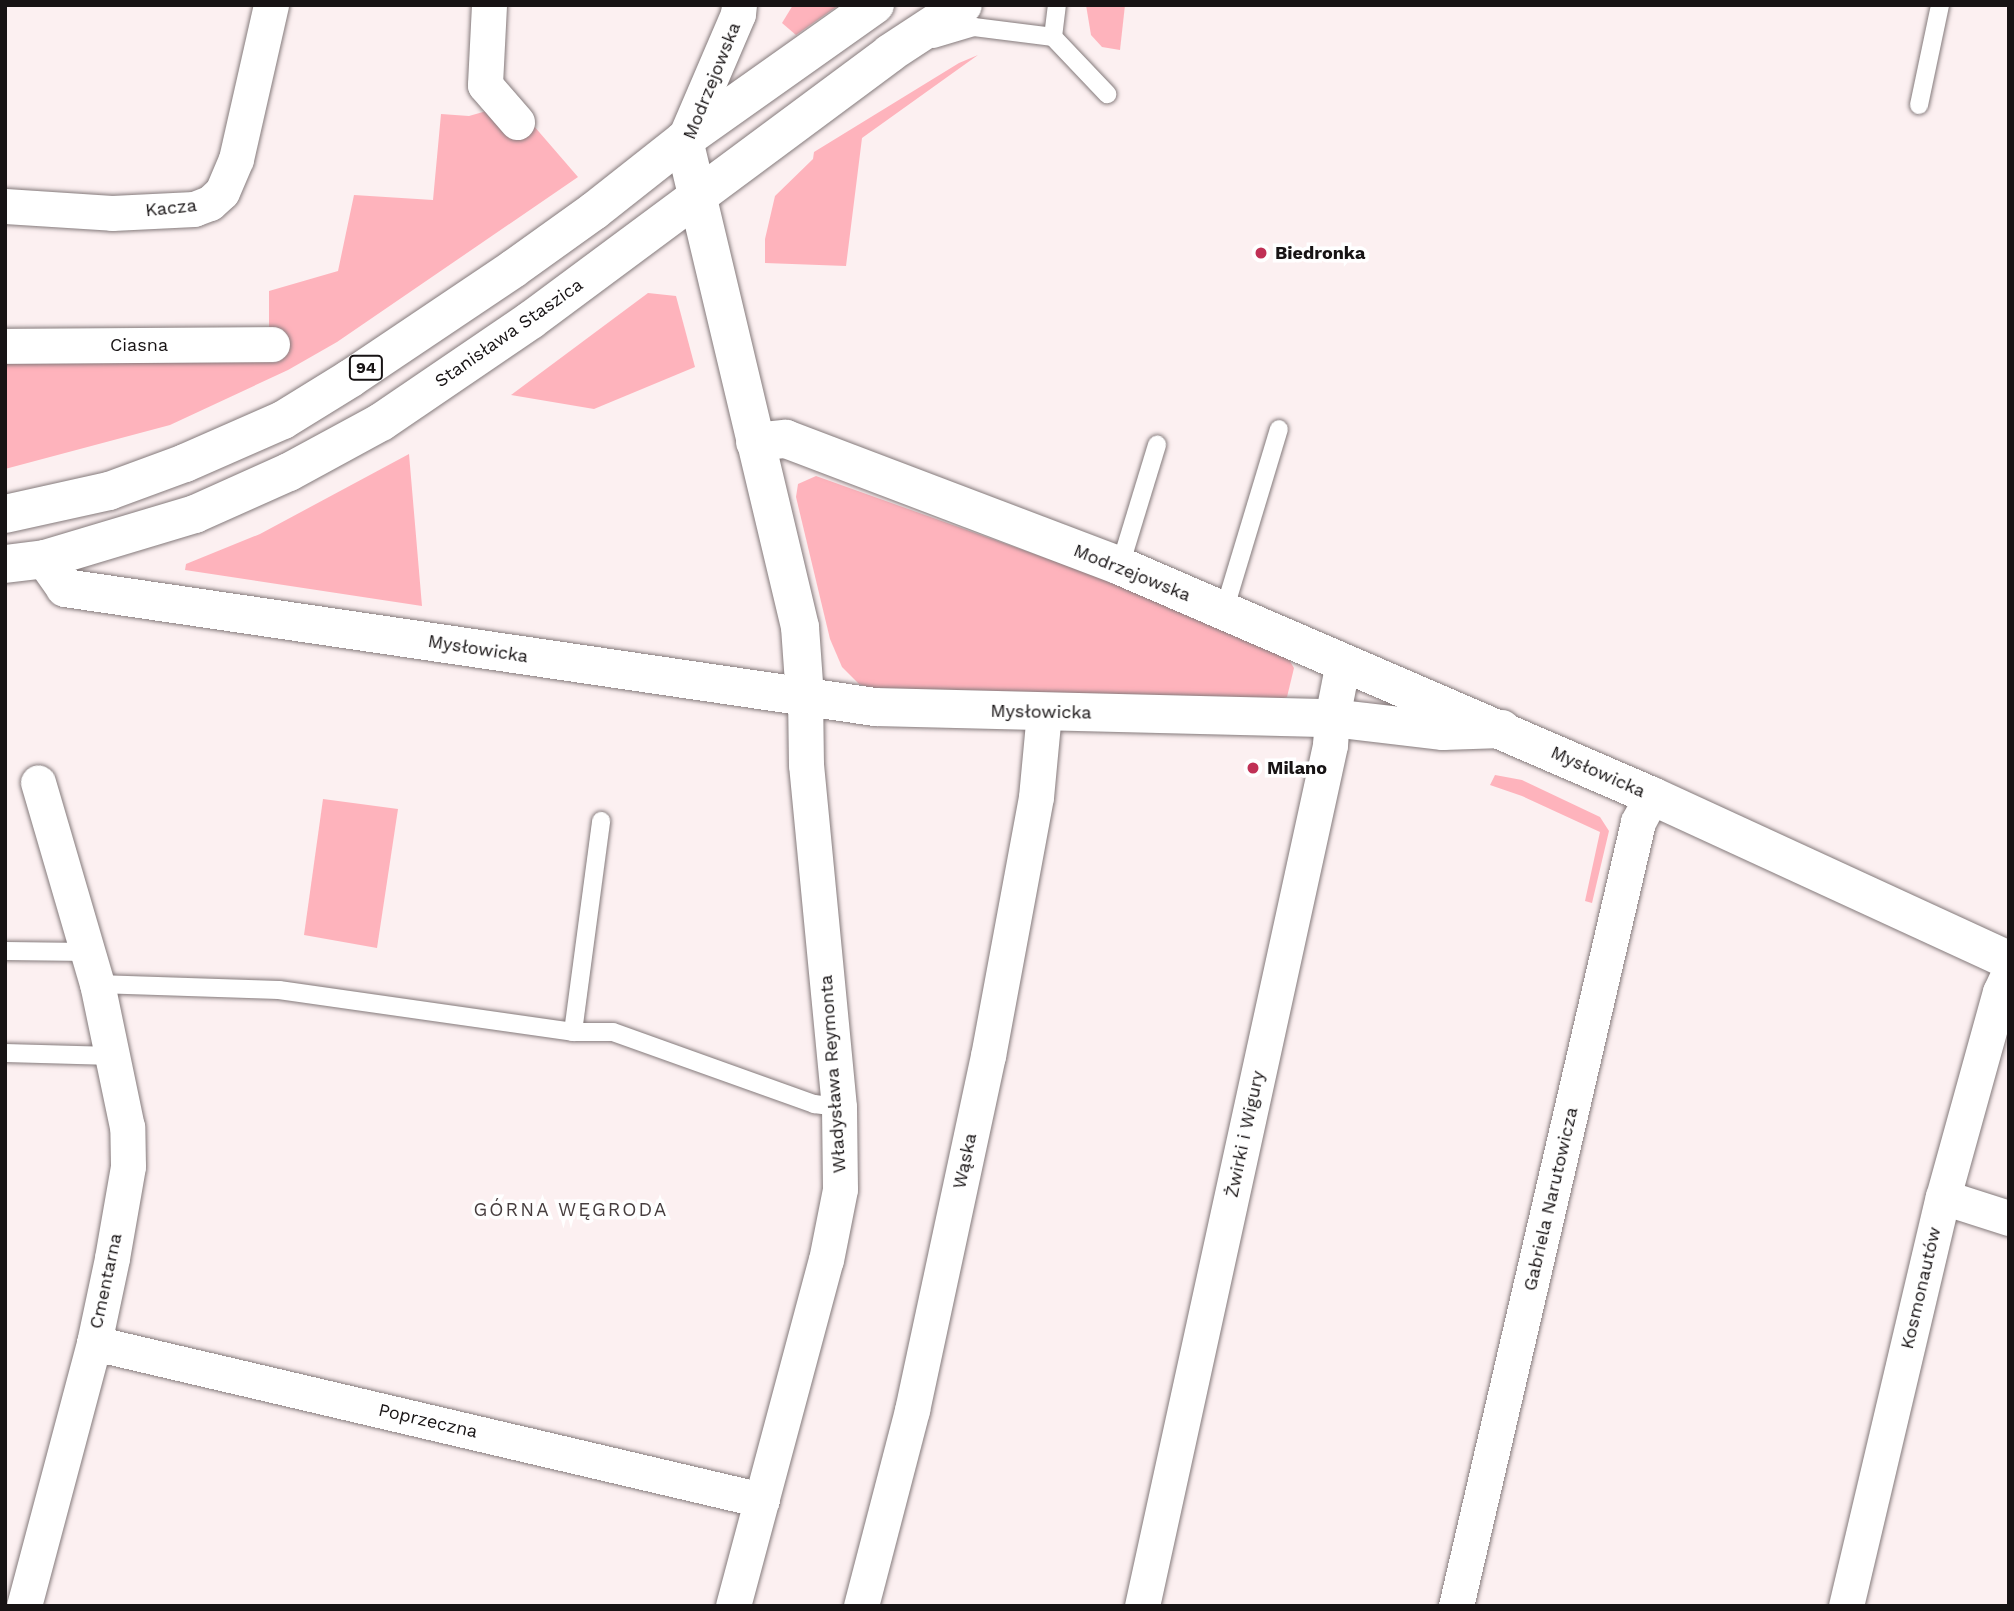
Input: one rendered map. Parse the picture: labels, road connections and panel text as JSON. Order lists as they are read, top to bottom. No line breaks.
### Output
{"streets":{"street":["Modrzejowska","Kacza","Stanisława Staszica","Ciasna","94","Mysłowicka","Władysława Reymonta","Żwirki i Wigury","Wąska","Gabriela Narutowicza","Cmentarna","Kosmonautów","Poprzeczna"]},"crossings":[["Modrzejowska","Stanisława Staszica"],["Modrzejowska","94"],["Modrzejowska","Mysłowicka"],["Modrzejowska","Władysława Reymonta"],["Modrzejowska","Żwirki i Wigury"],["Stanisława Staszica","Mysłowicka"],["Mysłowicka","Władysława Reymonta"],["Mysłowicka","Żwirki i Wigury"],["Mysłowicka","Wąska"],["Mysłowicka","Gabriela Narutowicza"],["Władysława Reymonta","Poprzeczna"],["Cmentarna","Poprzeczna"]],"districts":["GÓRNA WĘGRODA"],"places":["Biedronka","Milano"]}
